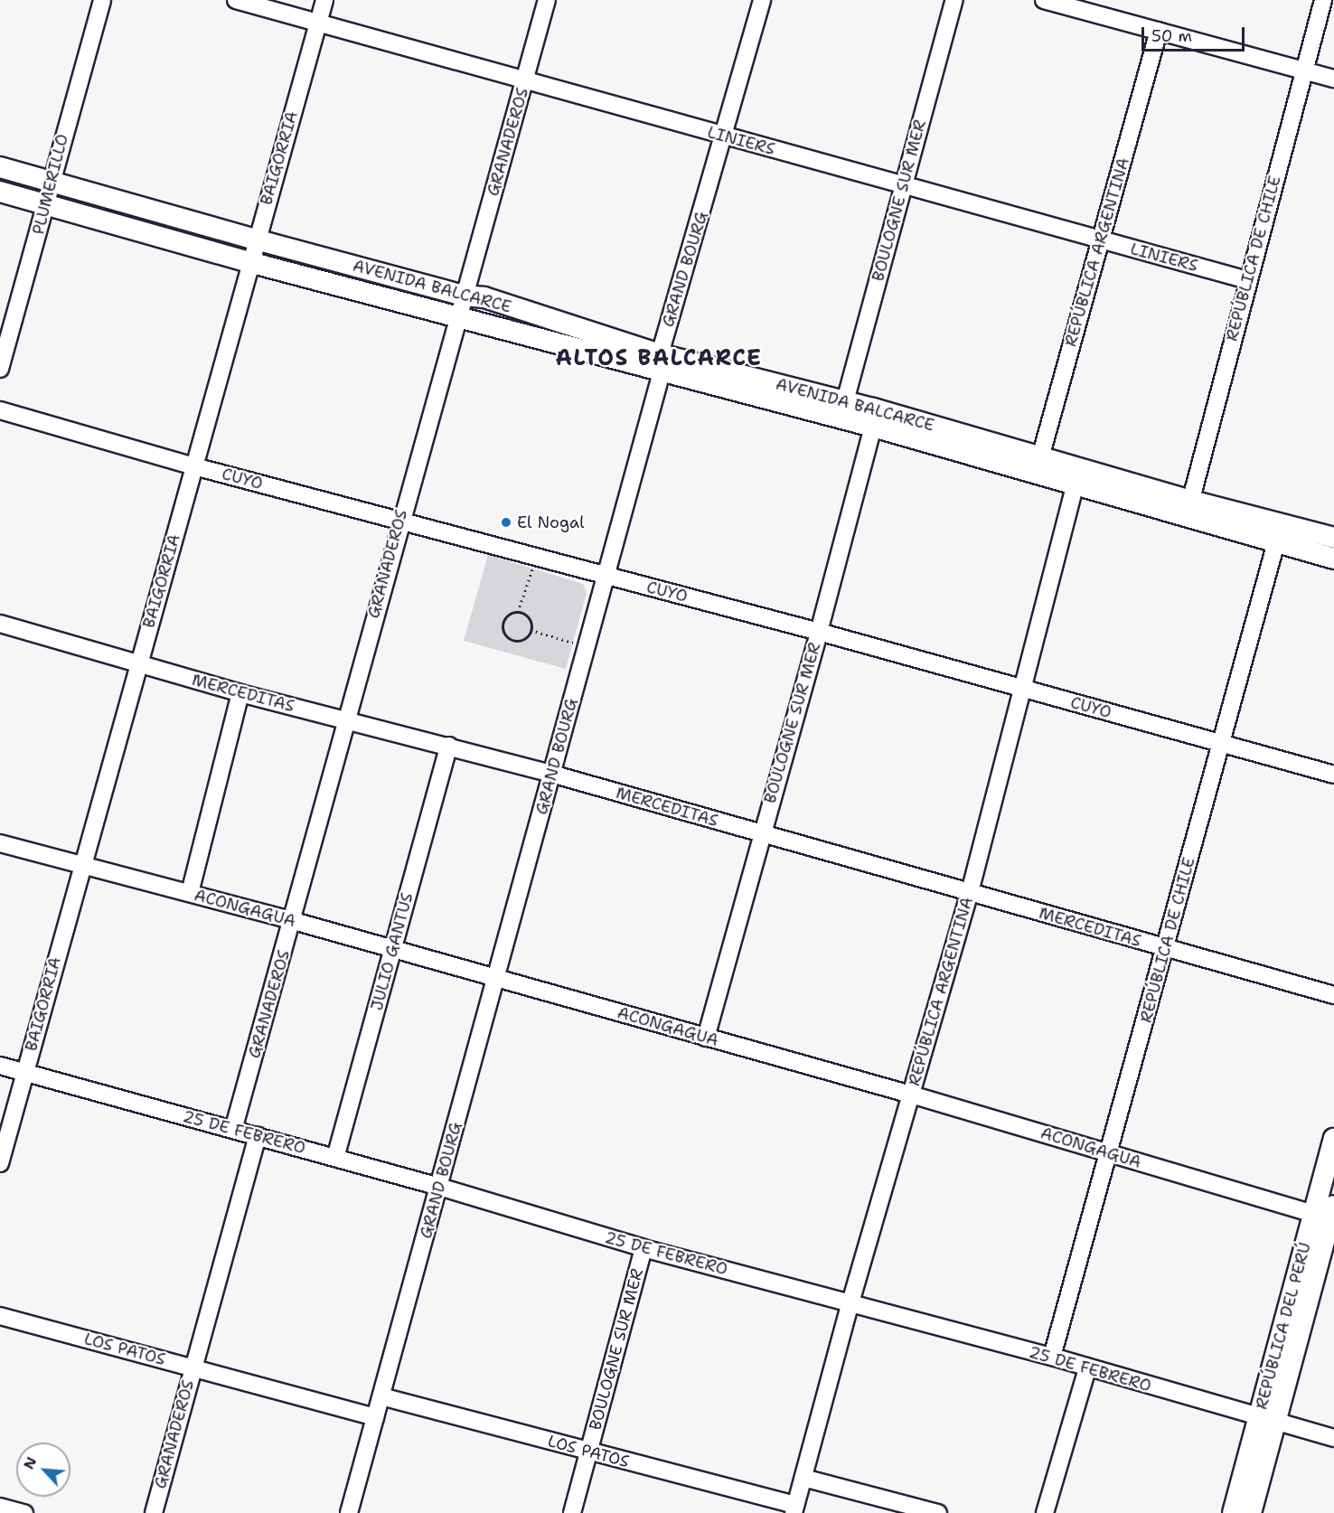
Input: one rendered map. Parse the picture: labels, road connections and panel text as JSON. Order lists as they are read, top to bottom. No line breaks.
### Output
{"streets":{"main road":["AVENIDA BALCARCE","REPÚBLICA DEL PERÚ"],"street":["LINIERS","GRANADEROS","BAIGORRIA","PLUMERILLO","BOULOGNE SUR MER","REPÚBLICA ARGENTINA","REPÚBLICA DE CHILE","GRAND BOURG","CUYO","MERCEDITAS","ACONGAGUA","JULIO GANTUS","25 DE FEBRERO","LOS PATOS"]},"crossings":[["LINIERS","GRANADEROS"],["LINIERS","BAIGORRIA"],["LINIERS","BOULOGNE SUR MER"],["LINIERS","REPÚBLICA ARGENTINA"],["LINIERS","REPÚBLICA DE CHILE"],["LINIERS","GRAND BOURG"],["GRANADEROS","AVENIDA BALCARCE"],["GRANADEROS","CUYO"],["GRANADEROS","MERCEDITAS"],["GRANADEROS","ACONGAGUA"],["GRANADEROS","25 DE FEBRERO"],["GRANADEROS","LOS PATOS"],["BAIGORRIA","AVENIDA BALCARCE"],["BAIGORRIA","CUYO"],["BAIGORRIA","MERCEDITAS"],["BAIGORRIA","ACONGAGUA"],["BAIGORRIA","25 DE FEBRERO"],["PLUMERILLO","AVENIDA BALCARCE"],["BOULOGNE SUR MER","AVENIDA BALCARCE"],["BOULOGNE SUR MER","CUYO"],["BOULOGNE SUR MER","MERCEDITAS"],["BOULOGNE SUR MER","ACONGAGUA"],["BOULOGNE SUR MER","25 DE FEBRERO"],["BOULOGNE SUR MER","LOS PATOS"],["REPÚBLICA ARGENTINA","AVENIDA BALCARCE"],["REPÚBLICA ARGENTINA","CUYO"],["REPÚBLICA ARGENTINA","MERCEDITAS"],["REPÚBLICA ARGENTINA","ACONGAGUA"],["REPÚBLICA ARGENTINA","25 DE FEBRERO"],["REPÚBLICA ARGENTINA","LOS PATOS"],["REPÚBLICA DE CHILE","AVENIDA BALCARCE"],["REPÚBLICA DE CHILE","CUYO"],["REPÚBLICA DE CHILE","MERCEDITAS"],["REPÚBLICA DE CHILE","ACONGAGUA"],["REPÚBLICA DE CHILE","25 DE FEBRERO"],["GRAND BOURG","AVENIDA BALCARCE"],["GRAND BOURG","CUYO"],["GRAND BOURG","MERCEDITAS"],["GRAND BOURG","ACONGAGUA"],["GRAND BOURG","25 DE FEBRERO"],["GRAND BOURG","LOS PATOS"],["MERCEDITAS","JULIO GANTUS"],["ACONGAGUA","JULIO GANTUS"],["ACONGAGUA","REPÚBLICA DEL PERÚ"],["JULIO GANTUS","25 DE FEBRERO"],["25 DE FEBRERO","REPÚBLICA DEL PERÚ"]],"districts":["ALTOS BALCARCE"],"places":["El Nogal"],"scale_bar":"50 m","north":"top left"}
